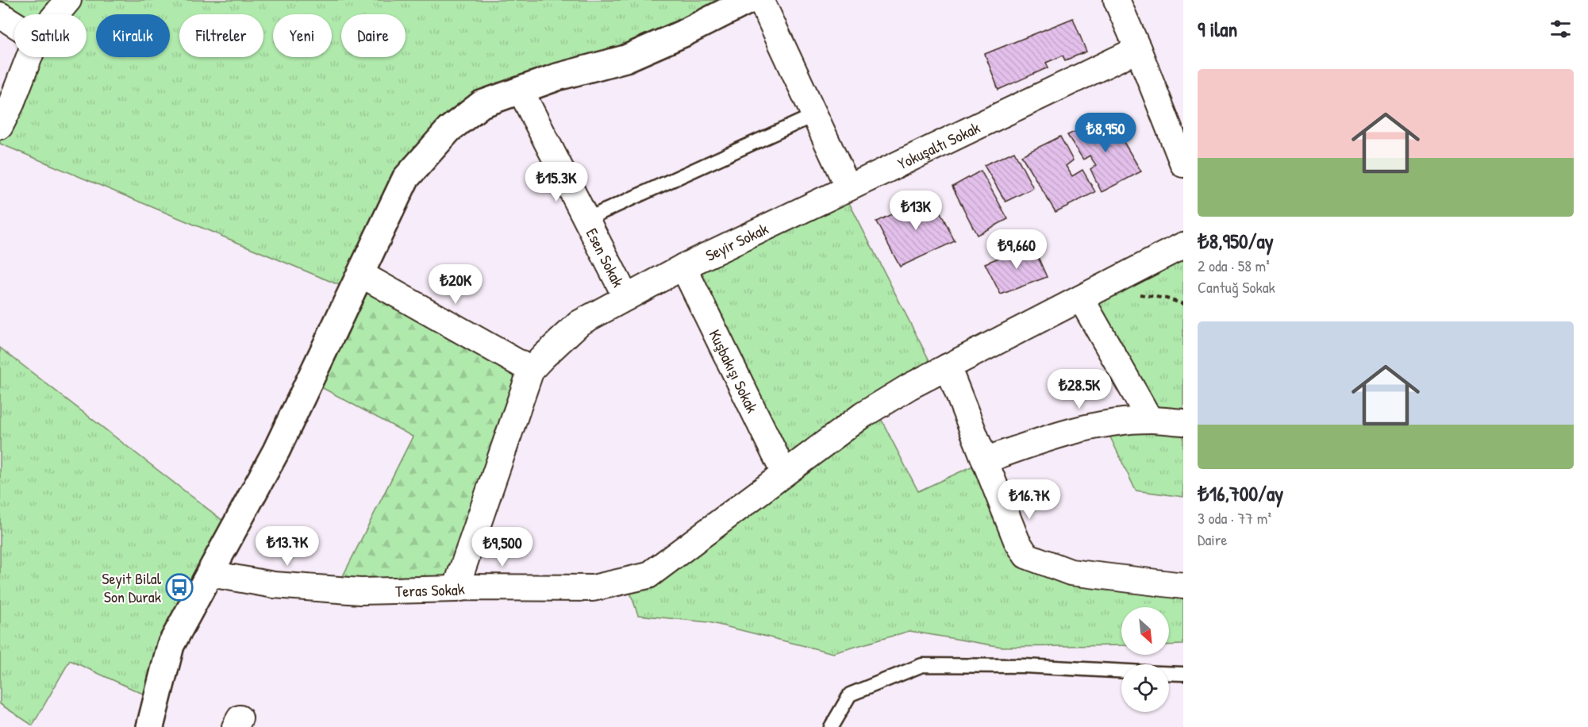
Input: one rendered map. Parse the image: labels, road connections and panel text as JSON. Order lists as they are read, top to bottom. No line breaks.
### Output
{"streets":{"street":["Yokuşaltı Sokak","Seyir Sokak","Esen Sokak","Kuşbakışı Sokak","Teras Sokak"]},"crossings":[["Yokuşaltı Sokak","Seyir Sokak"],["Seyir Sokak","Esen Sokak"],["Seyir Sokak","Kuşbakışı Sokak"],["Kuşbakışı Sokak","Teras Sokak"]],"places":{"bus stop":["Seyit Bilal Son Durak"]},"north":"bottom right","page":{"heading":"9 ilan","chip":["Satılık","Kiralık","Filtreler","Yeni","Daire"],"list":[{"name":"₺8,950/ay","note":"2 oda · 58 m² · Cantuğ Sokak"},{"name":"₺16,700/ay","note":"3 oda · 77 m² · Daire"}],"price":["₺8,950","₺15.3K","₺13K","₺9,660","₺20K","₺28.5K","₺16.7K","₺13.7K","₺9,500"]}}
